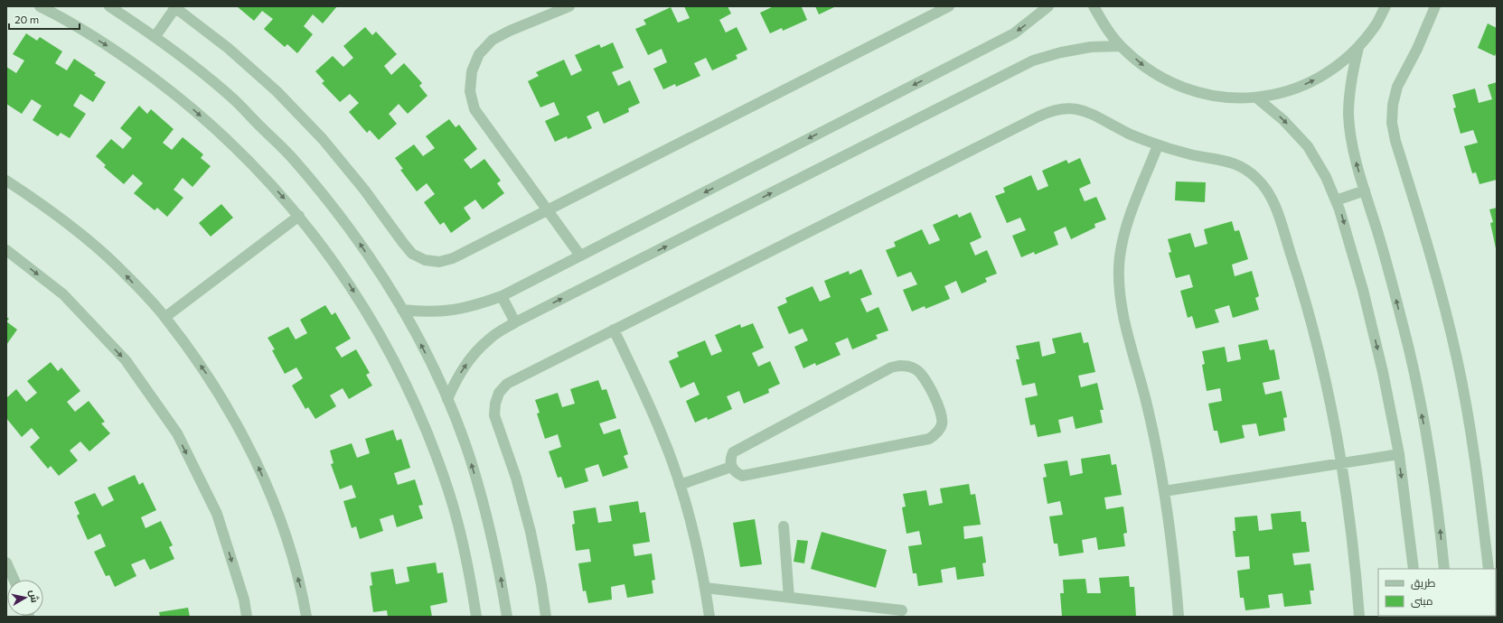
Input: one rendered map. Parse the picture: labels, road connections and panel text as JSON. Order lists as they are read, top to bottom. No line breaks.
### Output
{"legend":["طريق","مبنى"],"scale_bar":"20 m","north":"right"}
